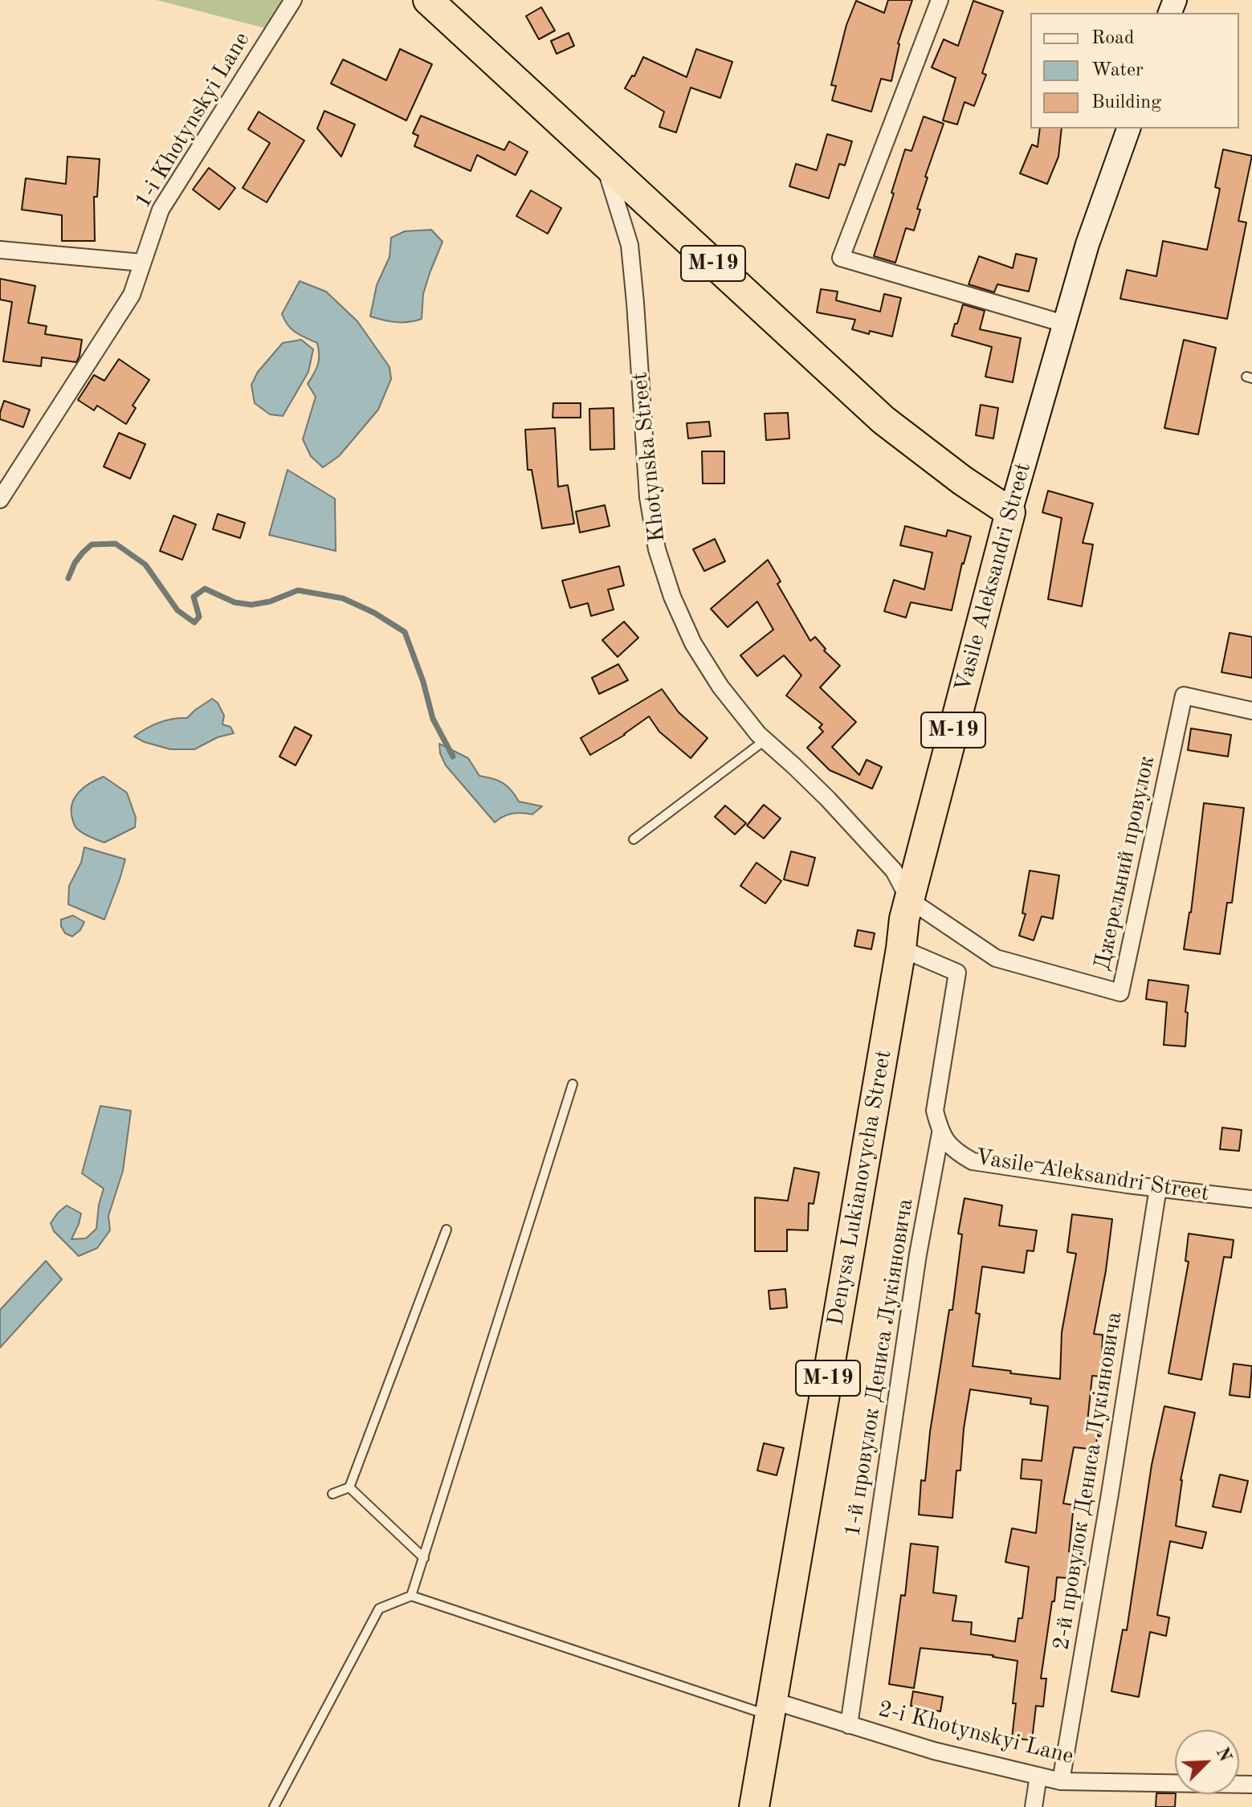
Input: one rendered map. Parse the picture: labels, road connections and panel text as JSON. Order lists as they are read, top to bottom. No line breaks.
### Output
{"streets":{"highway":["М-19","Khotynska Street","Vasile Aleksandri Street","Denysa Lukianovycha Street"],"street":["1-i Khotynskyi Lane","Джерельний провулок","1-й провулок Дениса Лукіяновича","2-й провулок Дениса Лукіяновича","2-i Khotynskyi Lane"]},"crossings":[["Khotynska Street","Vasile Aleksandri Street"],["Khotynska Street","Джерельний провулок"],["Vasile Aleksandri Street","Джерельний провулок"],["Vasile Aleksandri Street","Denysa Lukianovycha Street"],["Vasile Aleksandri Street","1-й провулок Дениса Лукіяновича"],["Vasile Aleksandri Street","2-й провулок Дениса Лукіяновича"],["Denysa Lukianovycha Street","2-i Khotynskyi Lane"],["1-й провулок Дениса Лукіяновича","2-i Khotynskyi Lane"],["2-й провулок Дениса Лукіяновича","2-i Khotynskyi Lane"]],"legend":["Road","Water","Building"],"north":"top right"}
